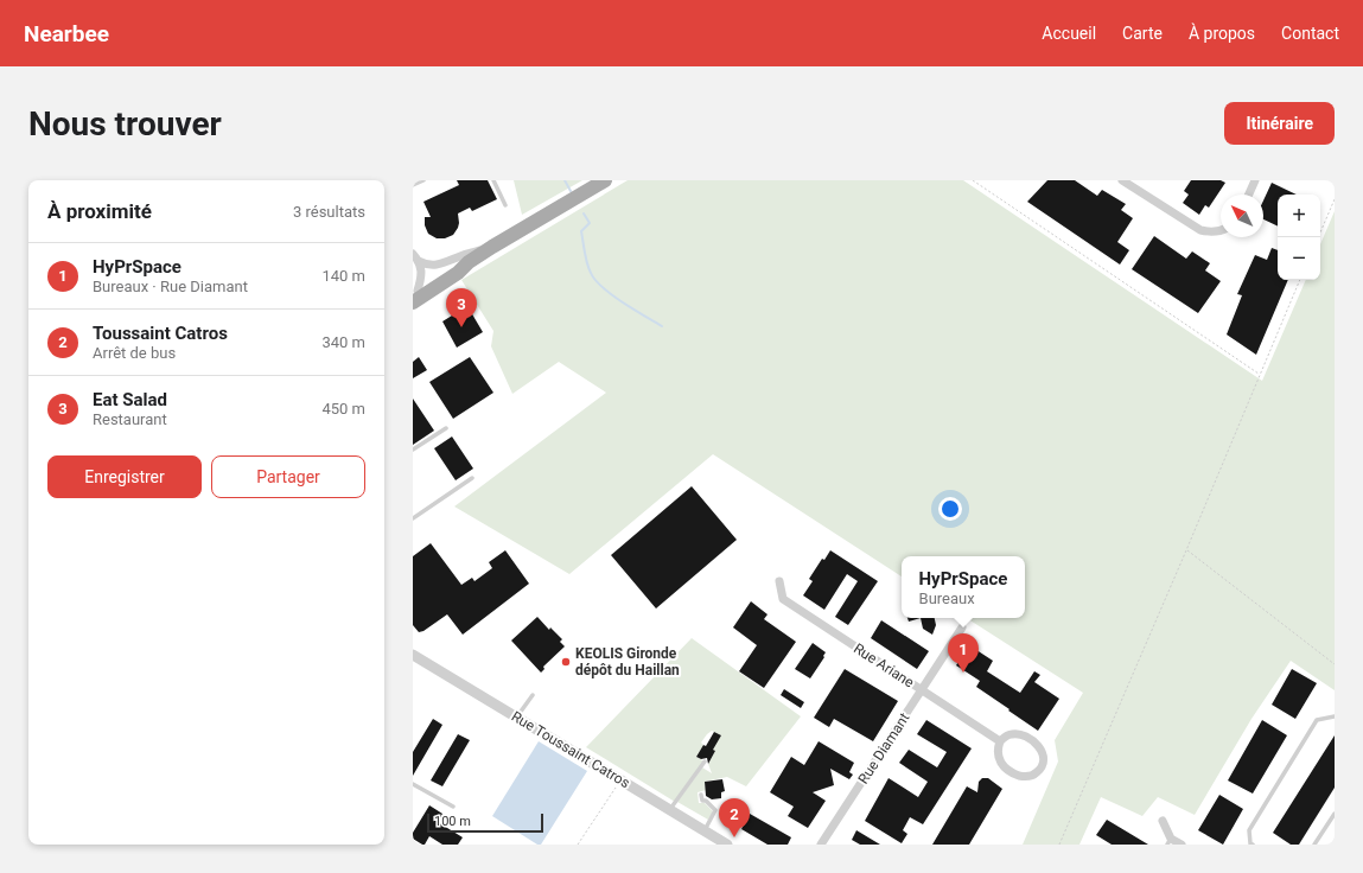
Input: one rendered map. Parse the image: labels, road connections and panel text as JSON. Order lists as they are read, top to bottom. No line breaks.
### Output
{"streets":{"street":["Rue Ariane","Rue Diamant","Rue Toussaint Catros"]},"crossings":[["Rue Ariane","Rue Diamant"]],"places":["KEOLIS Gironde dépôt du Haillan"],"scale_bar":"100 m","north":"top left","page":{"header":"Nearbee","nav":["Accueil","Carte","À propos","Contact"],"buttons":["Itinéraire",["Enregistrer","Partager"]],"title":"Nous trouver","heading":["À proximité","3 résultats"],"map_buttons":["+","−"],"list":[{"mark":"1","name":"HyPrSpace","note":"Bureaux · Rue Diamant","value":"140 m"},{"mark":"2","name":"Toussaint Catros","note":"Arrêt de bus","value":"340 m"},{"mark":"3","name":"Eat Salad","note":"Restaurant","value":"450 m"}],"pins":["3","1","2"],"popup":["HyPrSpace","Bureaux"],"scale":"100 m"}}
